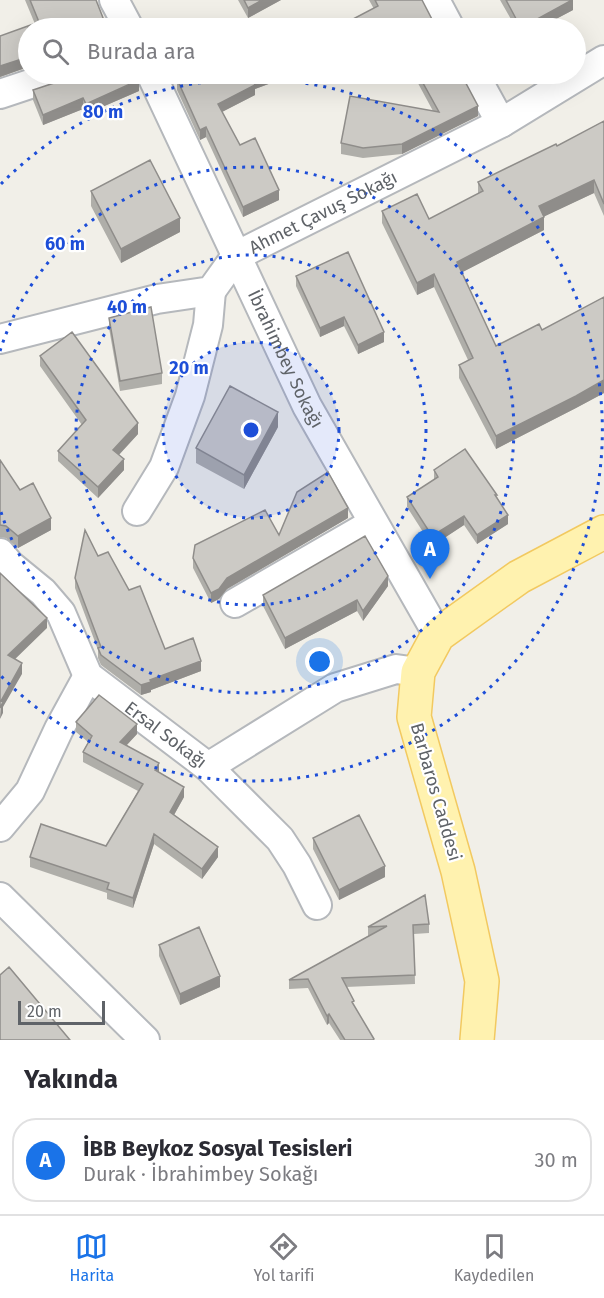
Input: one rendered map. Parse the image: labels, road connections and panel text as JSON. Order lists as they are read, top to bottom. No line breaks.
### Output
{"streets":{"main road":["Barbaros Caddesi"],"street":["Ahmet Çavuş Sokağı","İbrahimbey Sokağı","Ersal Sokağı"]},"crossings":[["Ahmet Çavuş Sokağı","İbrahimbey Sokağı"],["İbrahimbey Sokağı","Barbaros Caddesi"],["Ersal Sokağı","Barbaros Caddesi"]],"scale_bar":"20 m","page":{"search":"Burada ara","pins":"A","scale":"20 m","heading":"Yakında","list":[{"mark":"A","name":"İBB Beykoz Sosyal Tesisleri","note":"Durak · İbrahimbey Sokağı","value":"30 m"}],"nav":["Harita","Yol tarifi","Kaydedilen"]},"rings":["80 m","60 m","40 m","20 m"]}
